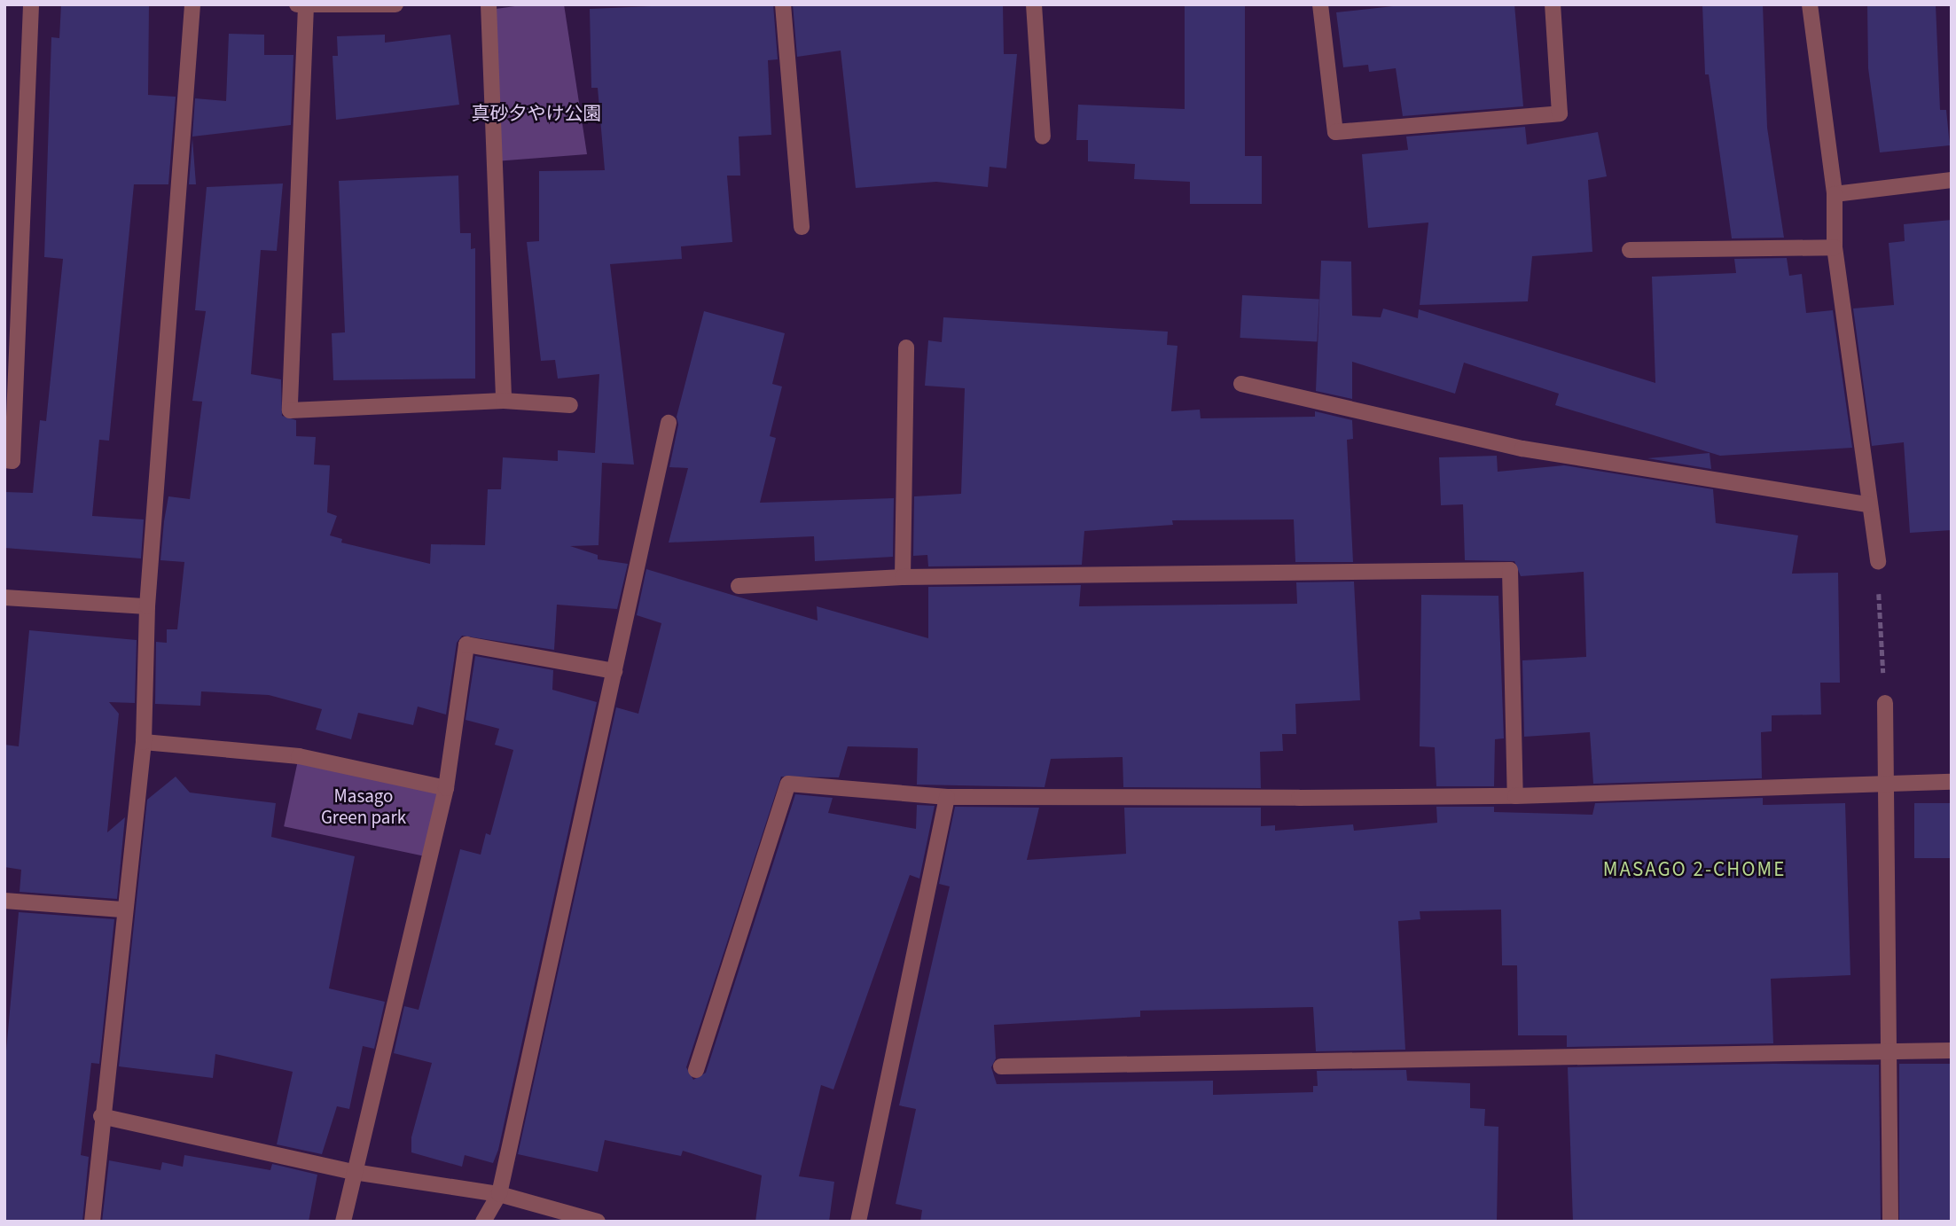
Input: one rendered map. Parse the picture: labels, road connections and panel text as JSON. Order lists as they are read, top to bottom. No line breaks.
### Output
{"districts":["MASAGO 2-CHOME"],"parks":["真砂夕やけ公園","Masago Green park"]}
